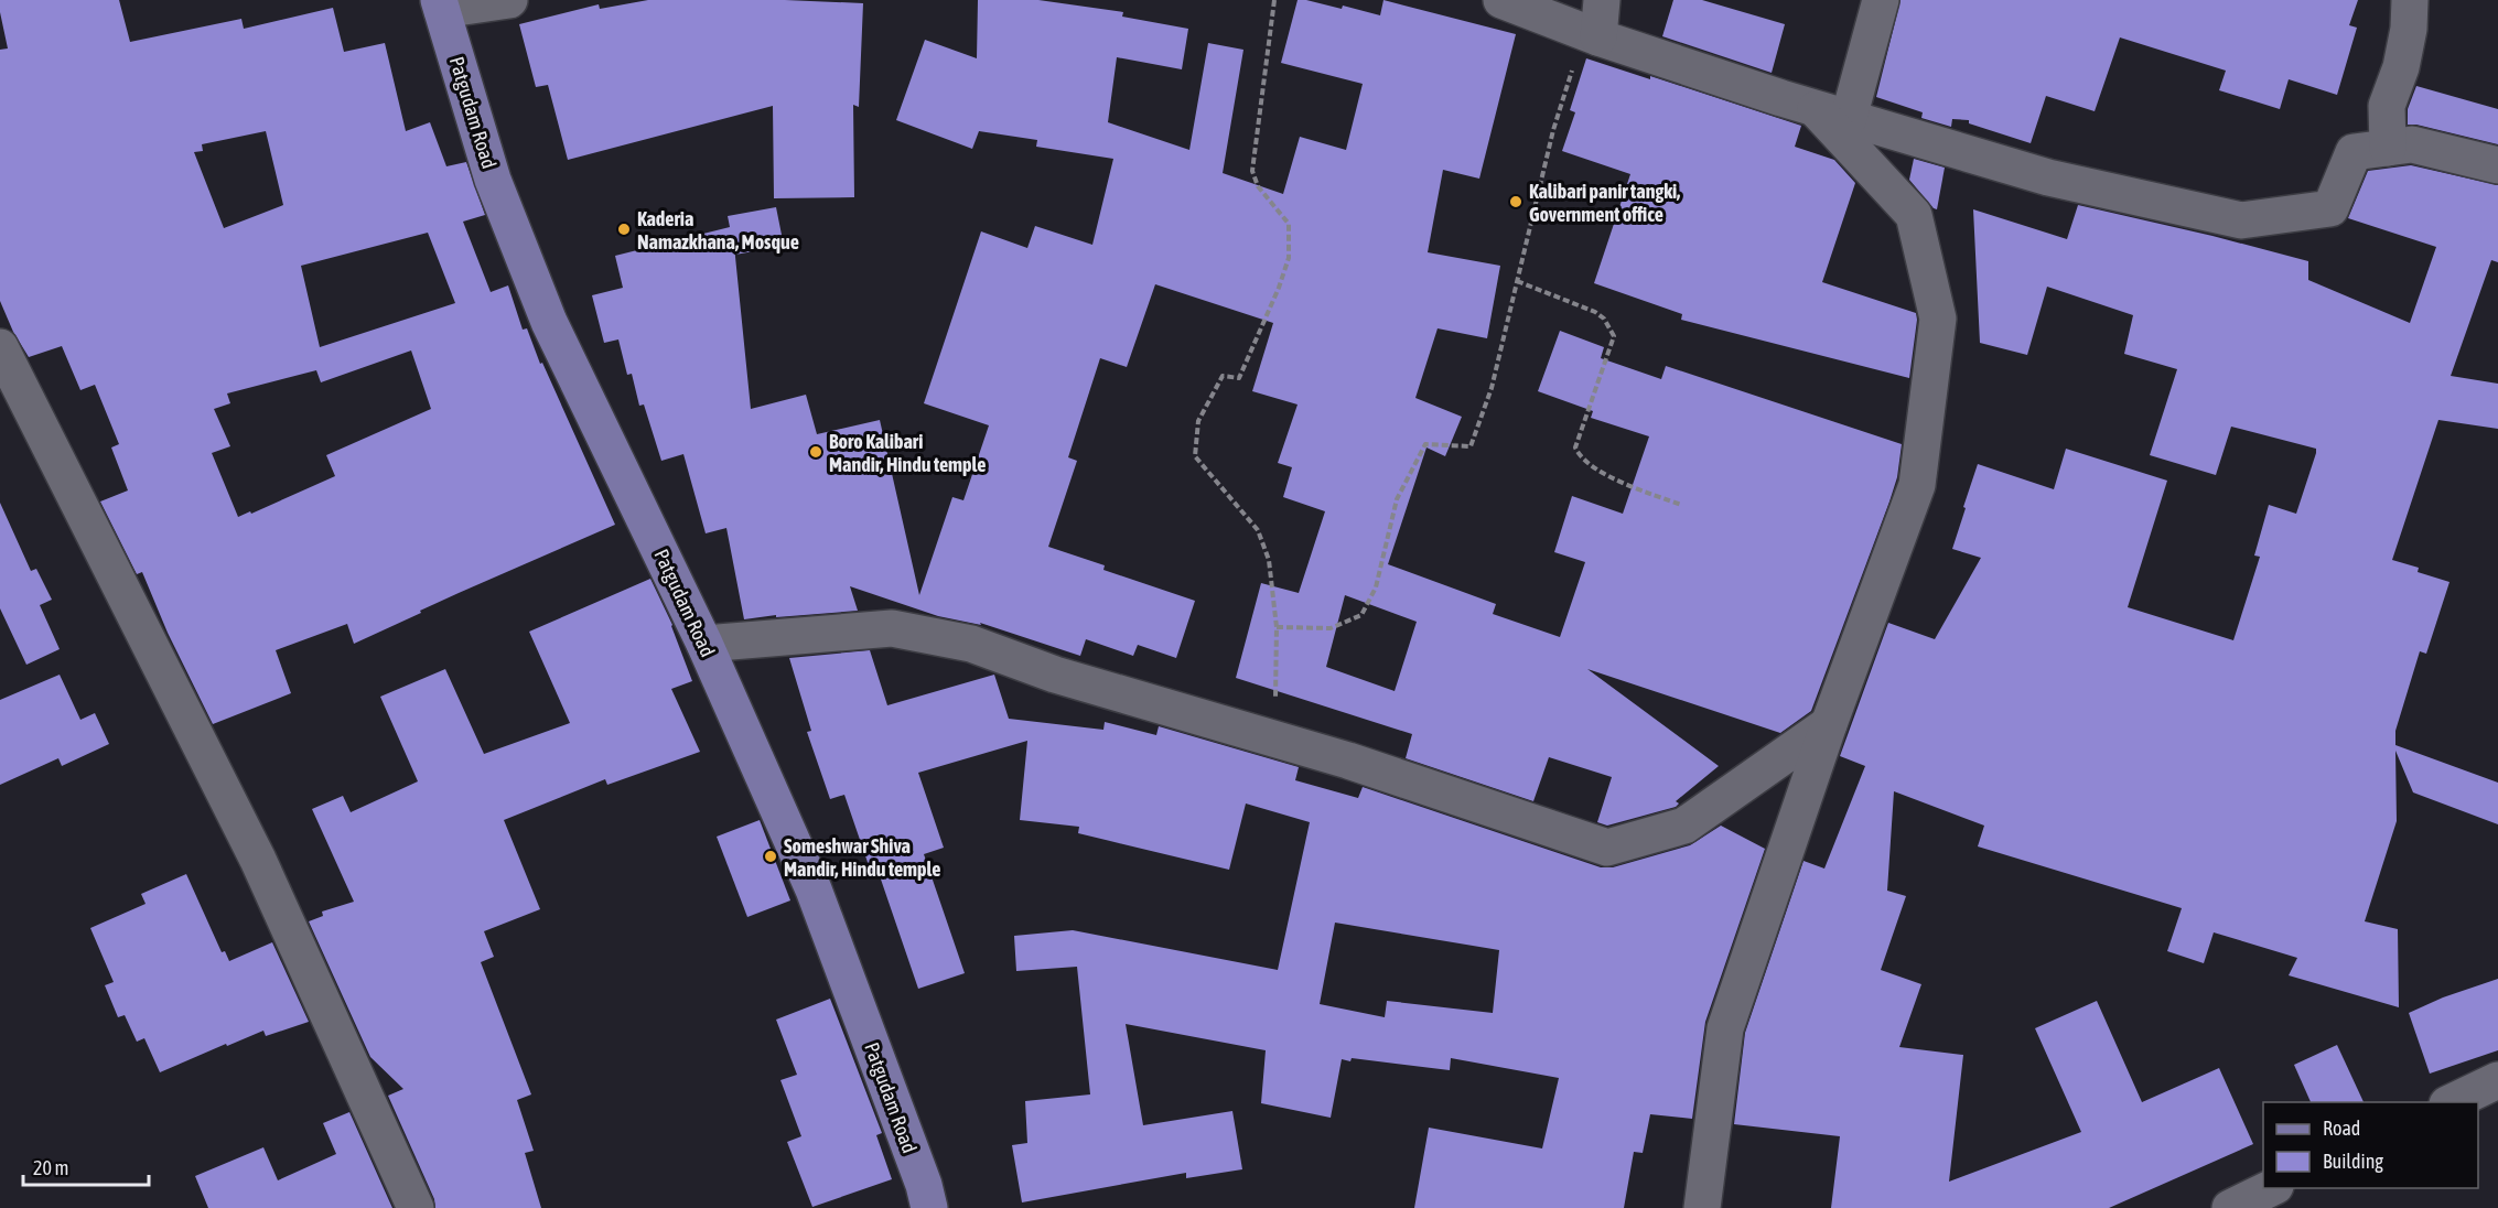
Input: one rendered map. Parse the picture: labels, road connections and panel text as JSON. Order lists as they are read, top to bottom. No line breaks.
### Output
{"streets":{"main road":["Patgudam Road"]},"places":["Kalibari panir tangki, Government office","Kaderia Namazkhana, Mosque","Boro Kalibari Mandir, Hindu temple","Someshwar Shiva Mandir, Hindu temple"],"legend":["Road","Building"],"scale_bar":"20 m"}
